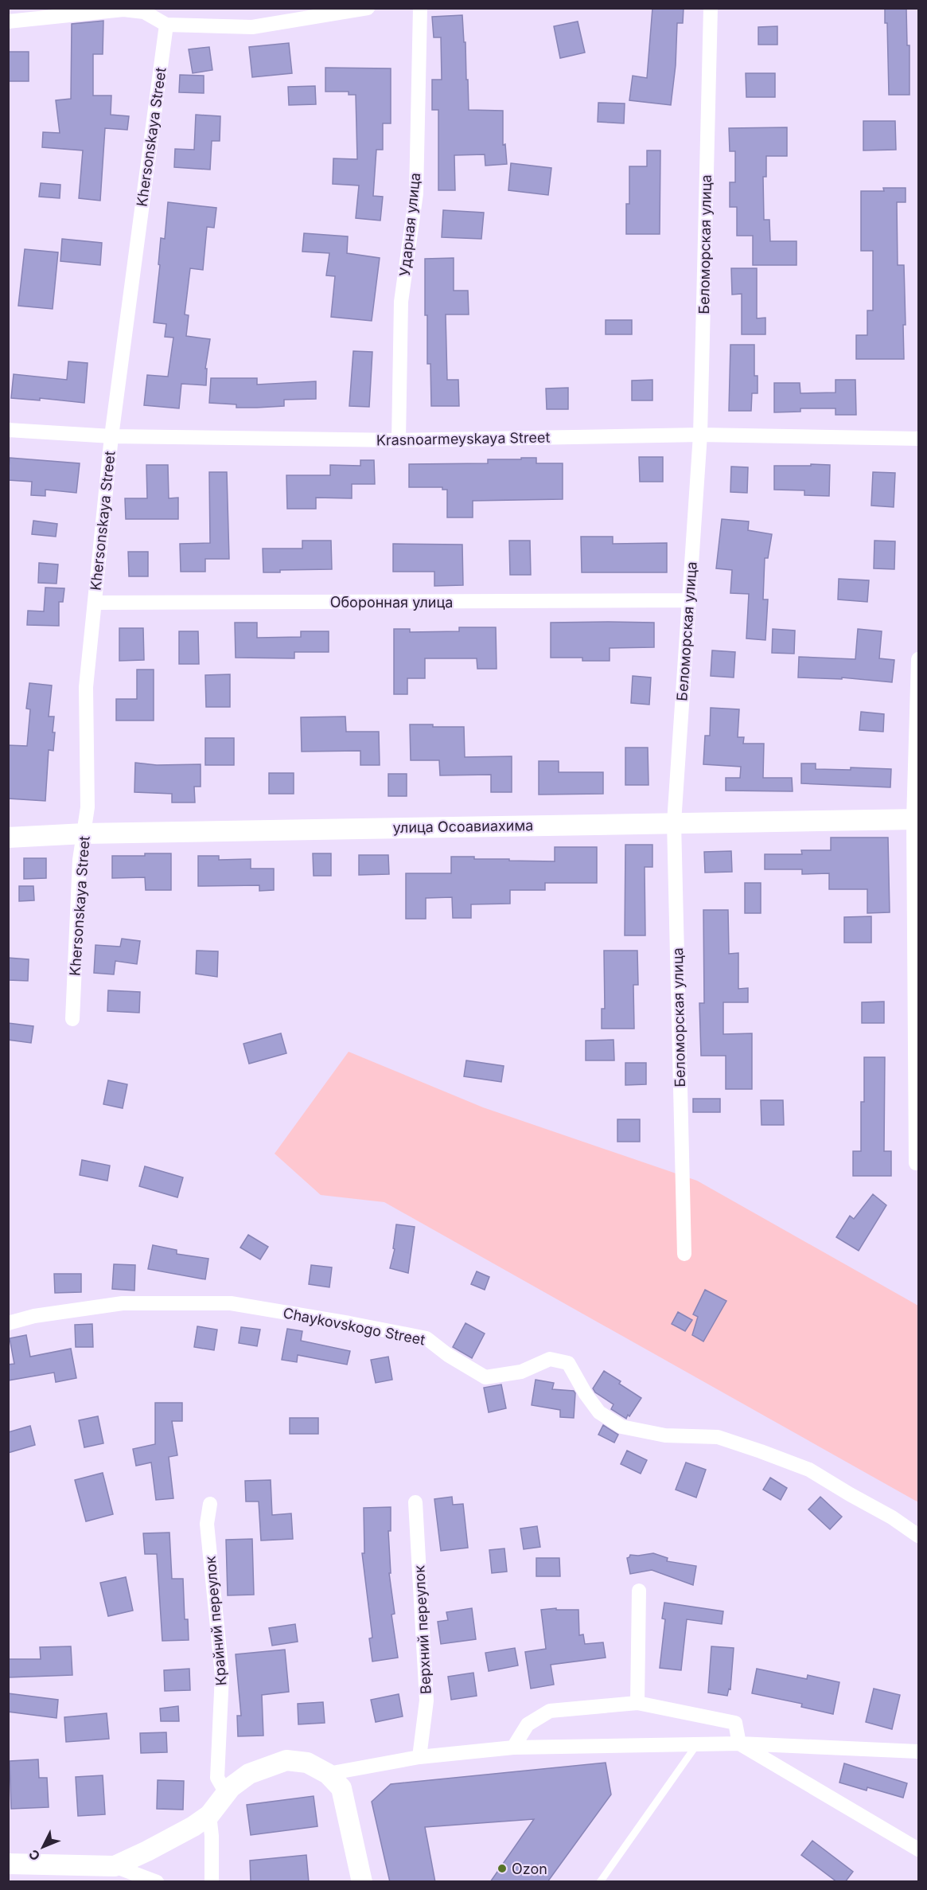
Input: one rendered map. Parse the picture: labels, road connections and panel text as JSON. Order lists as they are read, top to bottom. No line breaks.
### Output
{"streets":{"street":["Khersonskaya Street","Ударная улица","Беломорская улица","Krasnoarmeyskaya Street","Оборонная улица","улица Осоавиахима","Chaykovskogo Street","Крайний переулок","Верхний переулок"]},"crossings":[["Khersonskaya Street","Krasnoarmeyskaya Street"],["Khersonskaya Street","Оборонная улица"],["Khersonskaya Street","улица Осоавиахима"],["Ударная улица","Krasnoarmeyskaya Street"],["Беломорская улица","Krasnoarmeyskaya Street"],["Беломорская улица","Оборонная улица"],["Беломорская улица","улица Осоавиахима"]],"places":["Ozon"],"north":"bottom left"}
